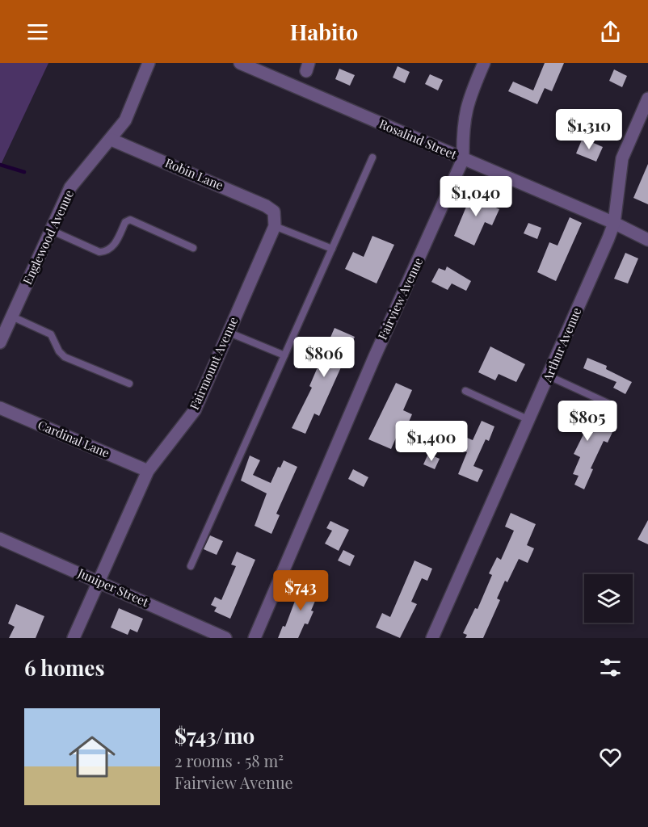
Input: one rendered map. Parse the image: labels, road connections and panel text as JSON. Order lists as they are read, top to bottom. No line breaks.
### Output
{"streets":{"street":["Rosalind Street","Robin Lane","Englewood Avenue","Fairview Avenue","Arthur Avenue","Fairmount Avenue","Cardinal Lane","Juniper Street"]},"crossings":[["Rosalind Street","Fairview Avenue"],["Rosalind Street","Arthur Avenue"],["Robin Lane","Englewood Avenue"],["Robin Lane","Fairmount Avenue"],["Fairmount Avenue","Cardinal Lane"],["Fairmount Avenue","Juniper Street"]],"page":{"header":"Habito","price":["$1,310","$1,040","$806","$805","$1,400","$743"],"heading":"6 homes","list":[{"name":"$743/mo","note":"2 rooms · 58 m² · Fairview Avenue"}]}}
